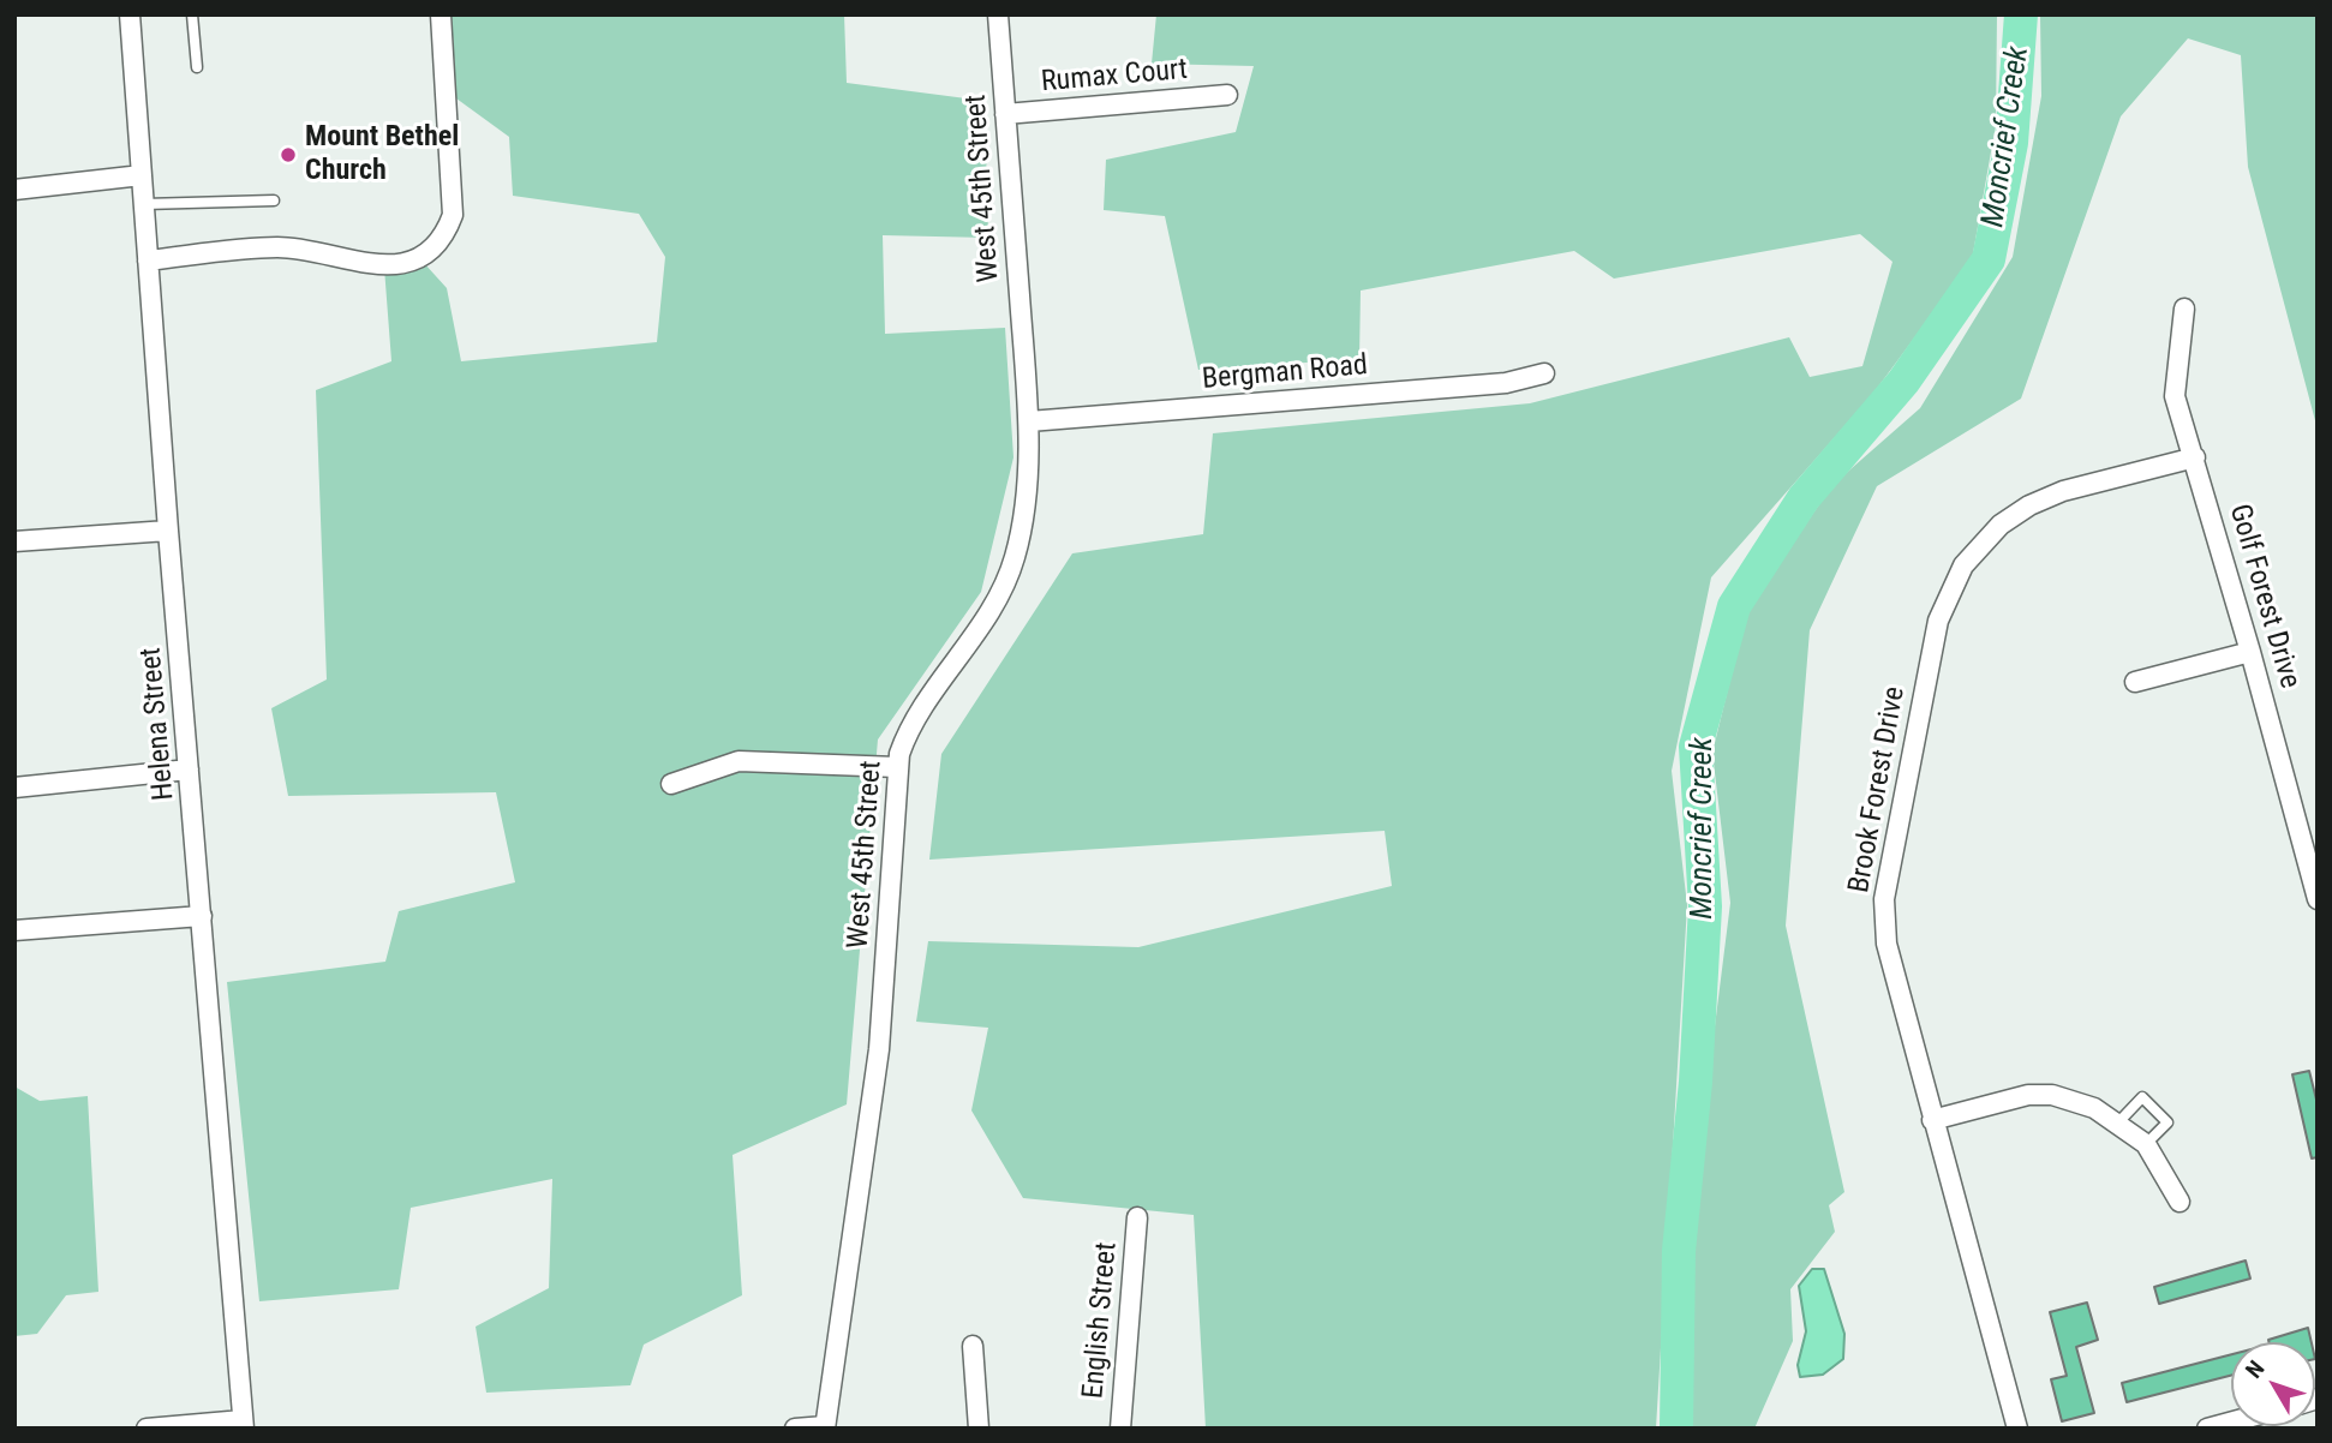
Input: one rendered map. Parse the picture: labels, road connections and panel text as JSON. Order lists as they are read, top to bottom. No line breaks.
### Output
{"streets":{"street":["Rumax Court","West 45th Street","Bergman Road","Golf Forest Drive","Helena Street","Brook Forest Drive","English Street"]},"crossings":[["Rumax Court","West 45th Street"],["West 45th Street","Bergman Road"],["Golf Forest Drive","Brook Forest Drive"]],"water":["Moncrief Creek"],"places":["Mount Bethel Church"],"north":"top left"}
